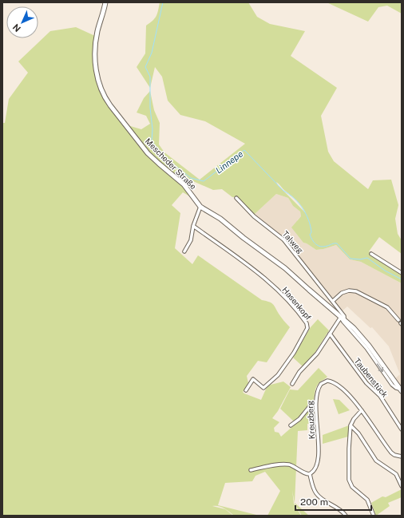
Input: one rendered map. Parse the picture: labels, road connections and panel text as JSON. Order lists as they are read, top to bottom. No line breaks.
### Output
{"streets":{"main road":["Mescheder Straße"],"street":["Talweg","Hasenkopf","Taubenstück","Kreuzberg"]},"crossings":[["Mescheder Straße","Talweg"]],"water":["Linnepe"],"scale_bar":"200 m","north":"bottom left"}
